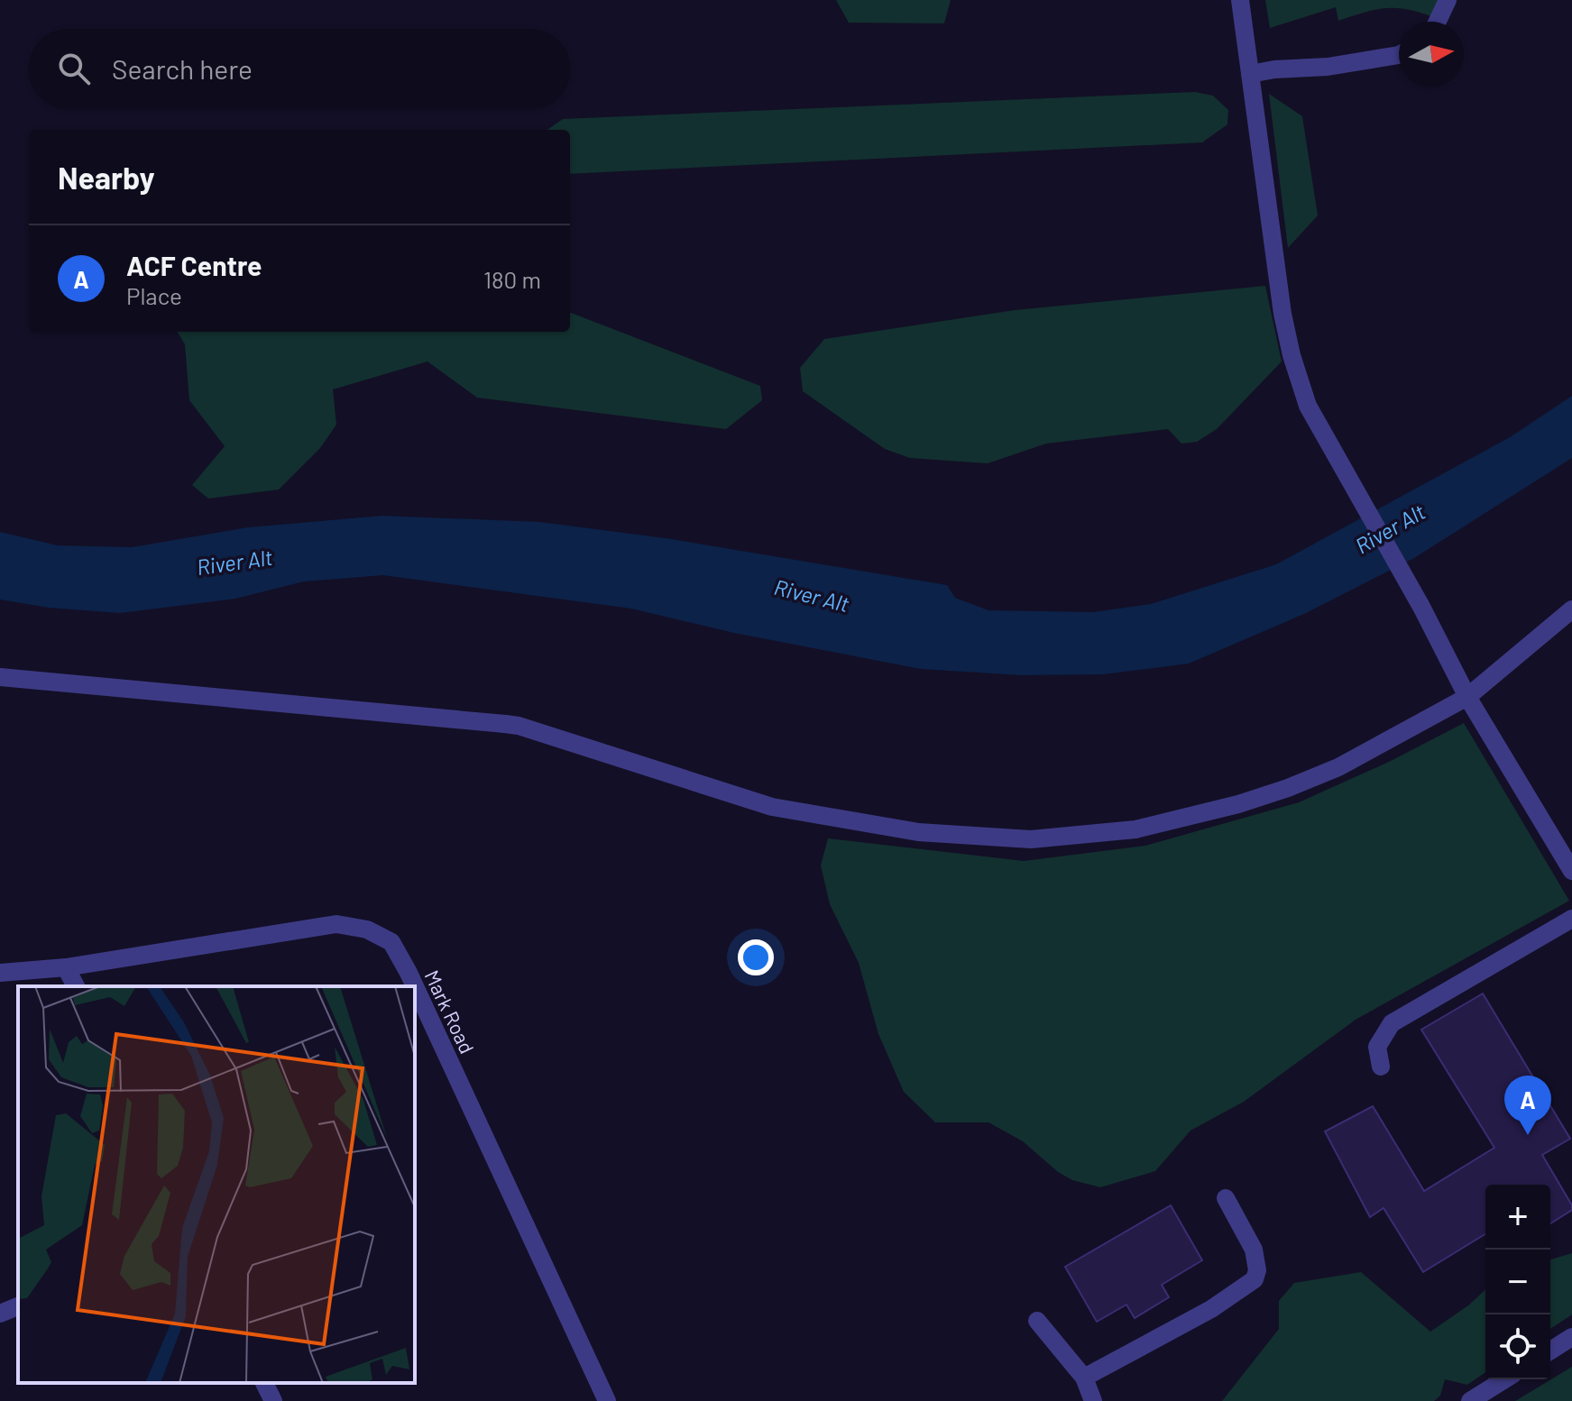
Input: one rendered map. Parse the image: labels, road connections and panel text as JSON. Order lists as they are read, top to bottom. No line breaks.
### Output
{"streets":{"street":["Mark Road"]},"water":["River Alt"],"north":"right","page":{"search":"Search here","heading":"Nearby","list":[{"mark":"A","name":"ACF Centre","note":"Place","value":"180 m"}],"pins":"A","map_buttons":["+","−"]}}
